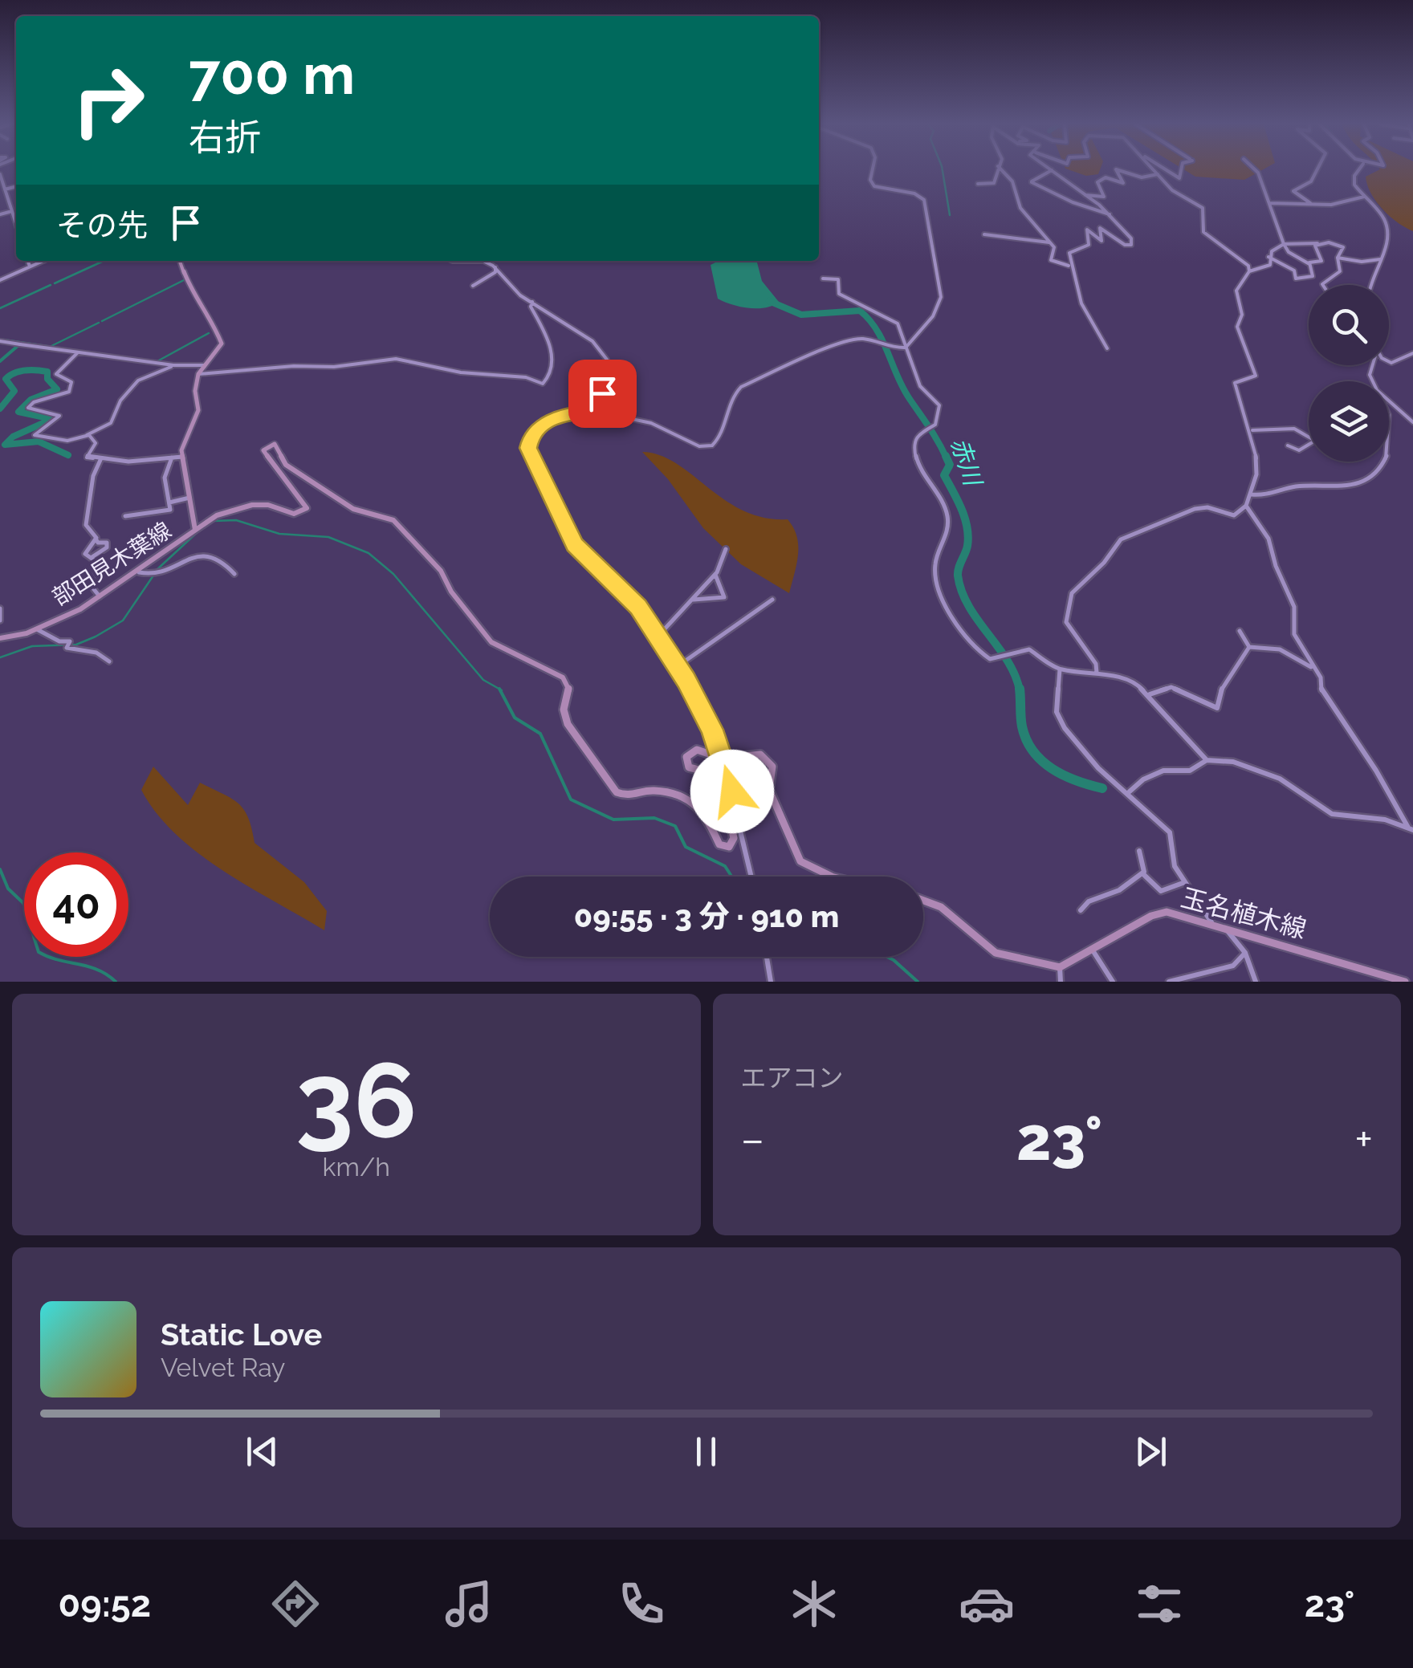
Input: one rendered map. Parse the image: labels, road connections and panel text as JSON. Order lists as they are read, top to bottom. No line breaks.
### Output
{"streets":{"main road":["部田見木葉線","玉名植木線"]},"water":["赤川"],"page":{"turn":["700 m","右折"],"then":"その先","limit":"40","trip":"09:55 · 3 分 · 910 m","tile":[["36","km/h"],"エアコン"],"heat":["−","23°","+"],"song":["Static Love","Velvet Ray"],"tabs":["09:52","23°"]}}
